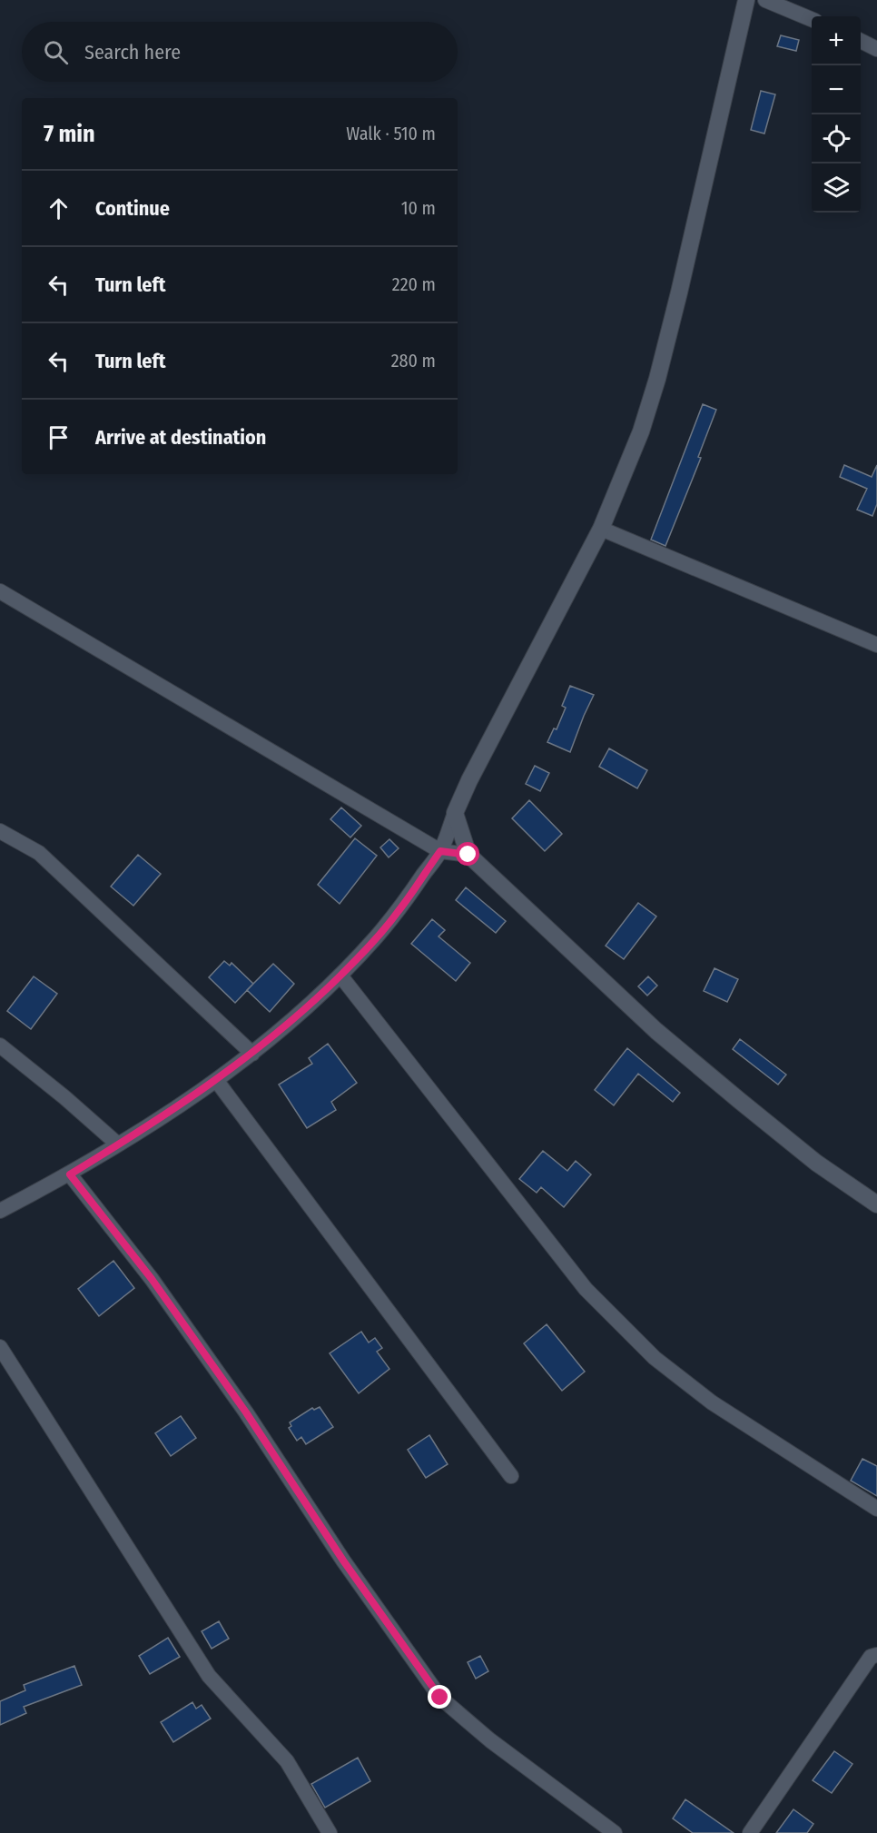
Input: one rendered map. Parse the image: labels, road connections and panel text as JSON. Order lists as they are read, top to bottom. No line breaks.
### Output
{"page":{"map_buttons":["+","−"],"search":"Search here","heading":["7 min","Walk · 510 m"],"list":[["Continue","10 m"],["Turn left","220 m"],["Turn left","280 m"],"Arrive at destination"]}}
